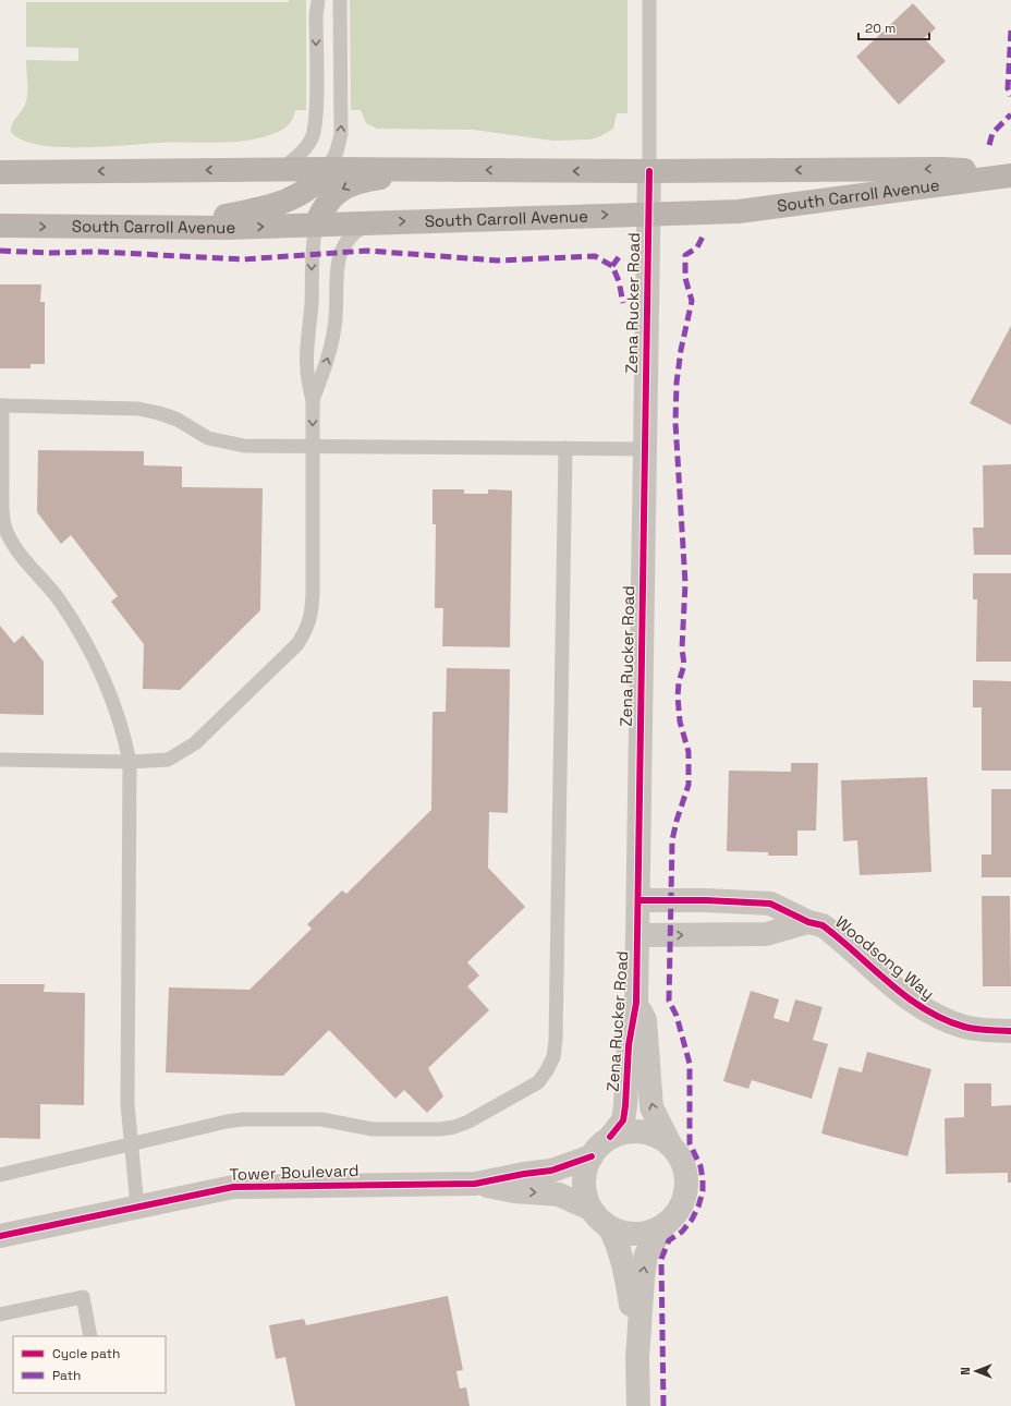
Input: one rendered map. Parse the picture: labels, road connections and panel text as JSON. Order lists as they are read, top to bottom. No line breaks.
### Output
{"streets":{"main road":["South Carroll Avenue"],"street":["Zena Rucker Road","Woodsong Way","Tower Boulevard"]},"crossings":[["South Carroll Avenue","Zena Rucker Road"],["Zena Rucker Road","Woodsong Way"],["Zena Rucker Road","Tower Boulevard"]],"legend":["Cycle path","Path"],"scale_bar":"20 m","north":"left"}
